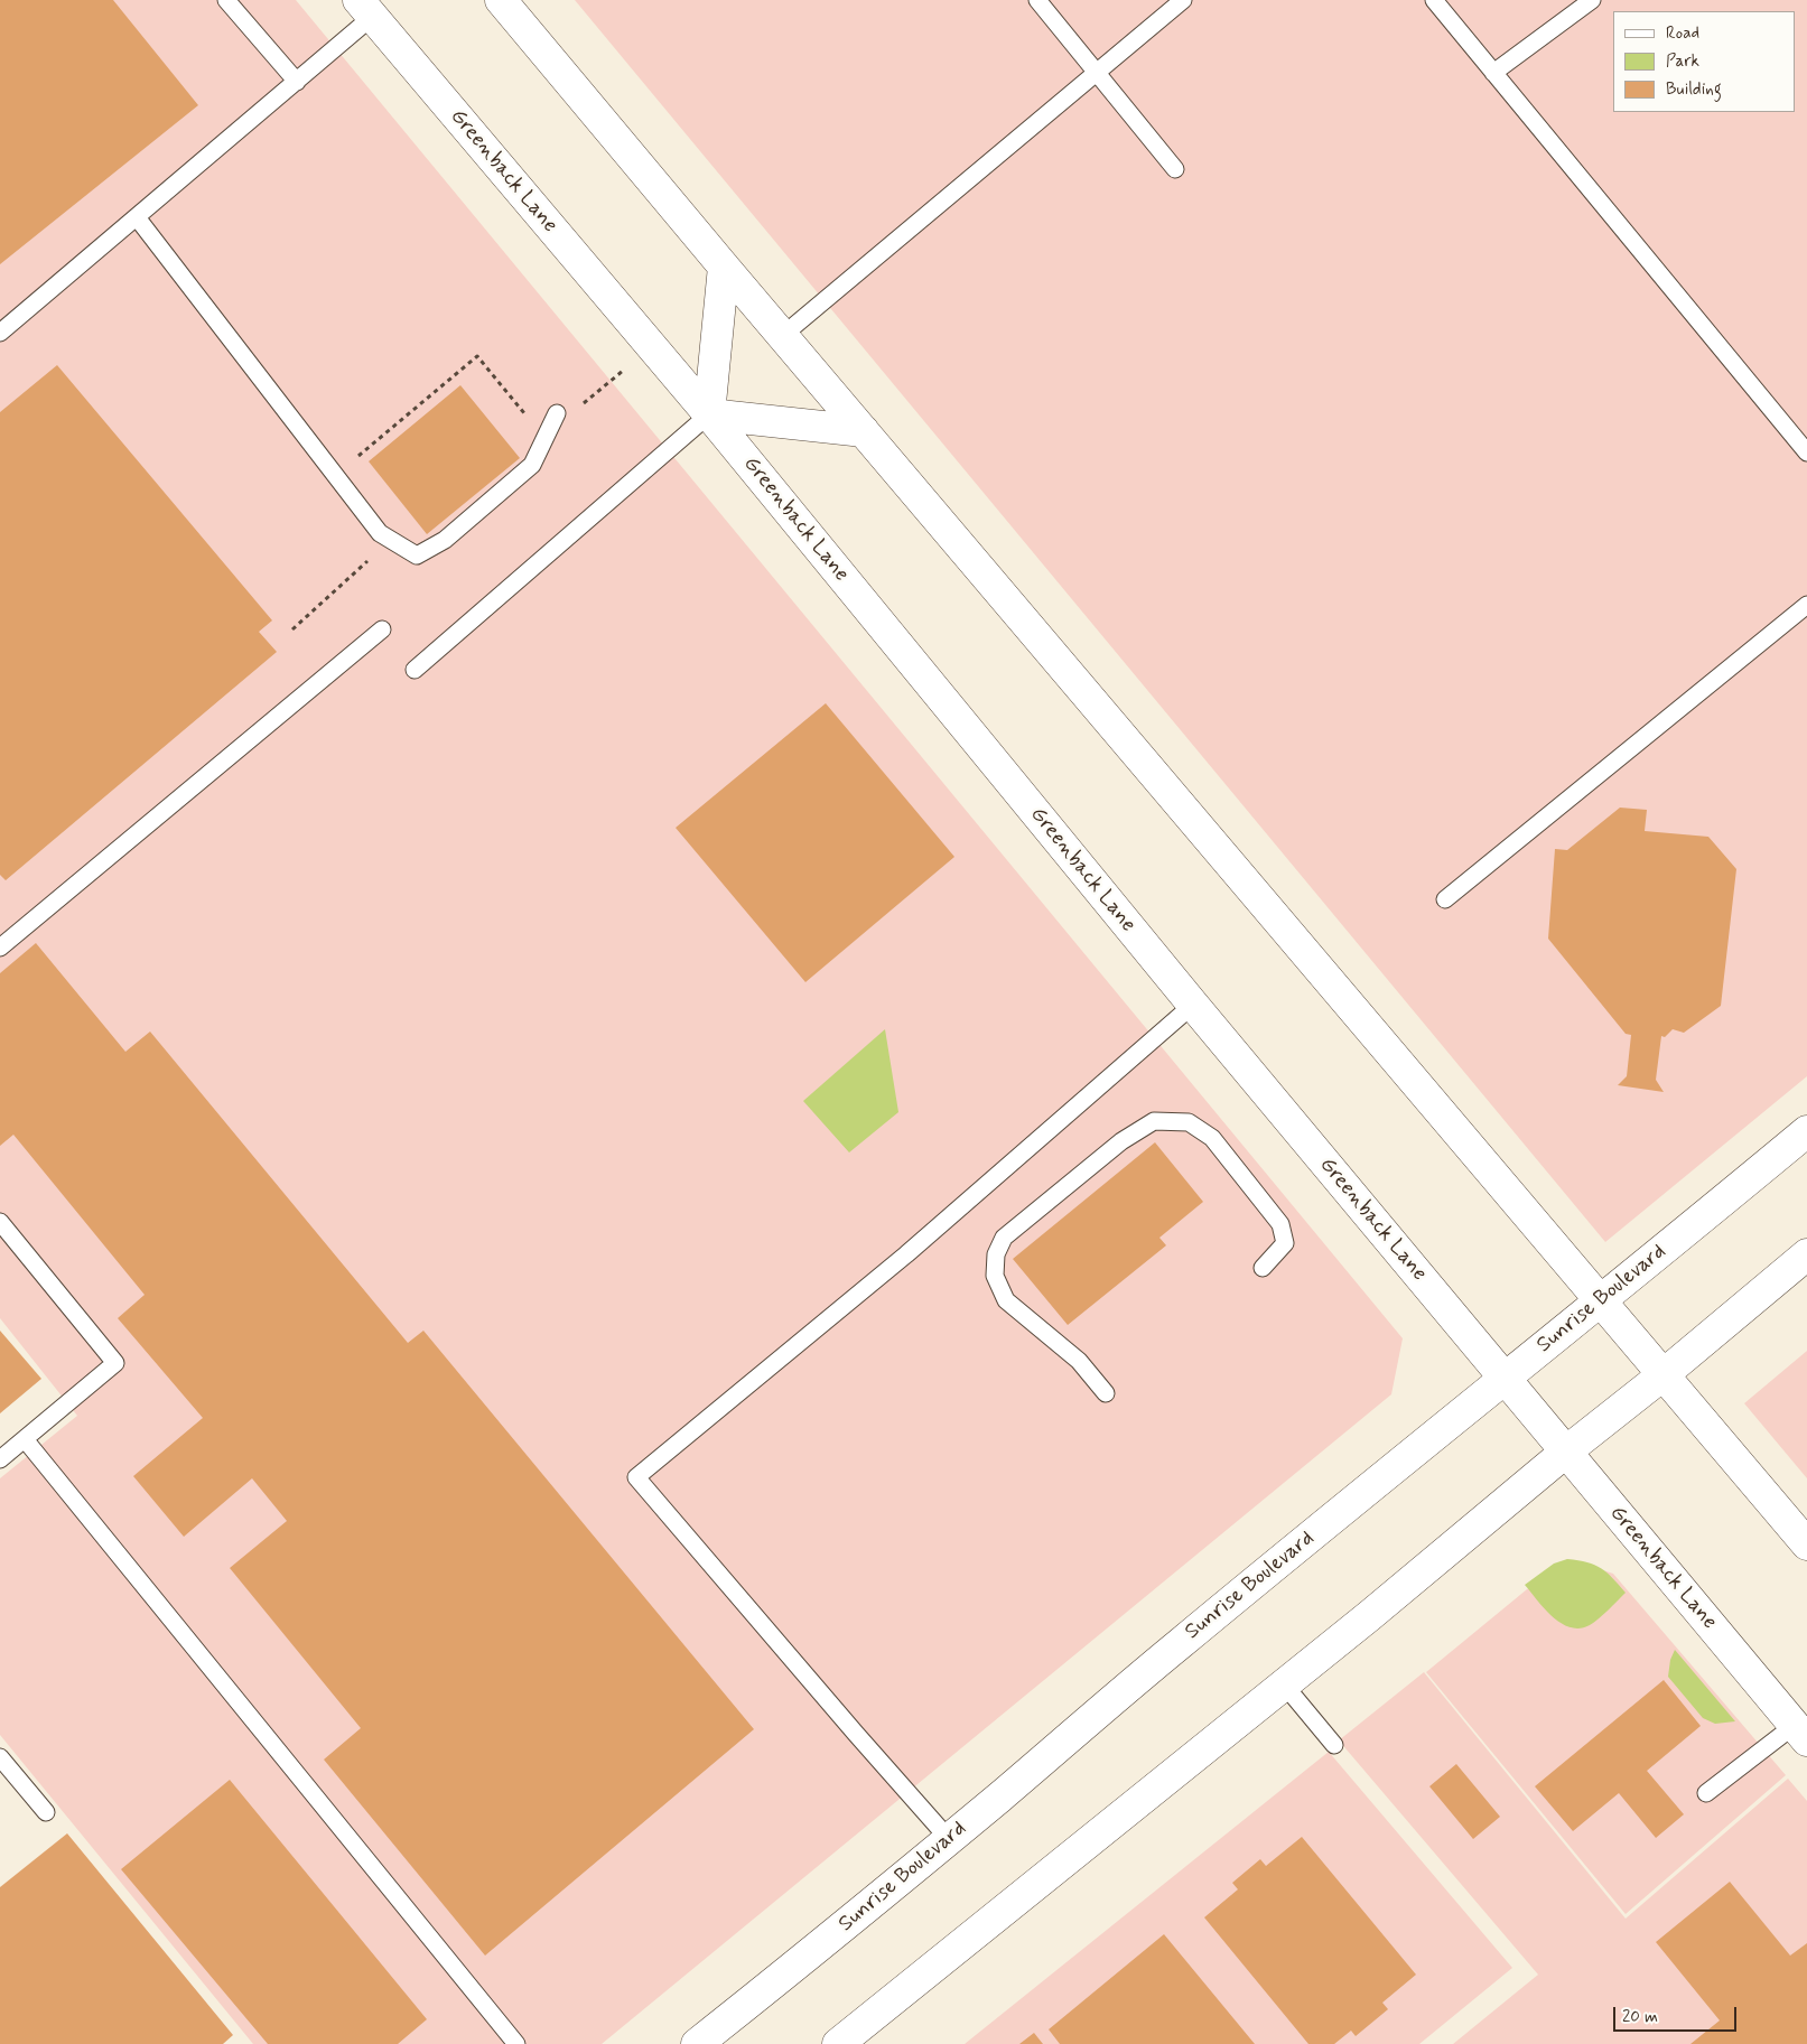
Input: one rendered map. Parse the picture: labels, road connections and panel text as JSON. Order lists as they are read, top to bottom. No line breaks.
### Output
{"streets":{"main road":["Greenback Lane","Sunrise Boulevard"]},"crossings":[["Greenback Lane","Sunrise Boulevard"]],"legend":["Road","Park","Building"],"scale_bar":"20 m"}
